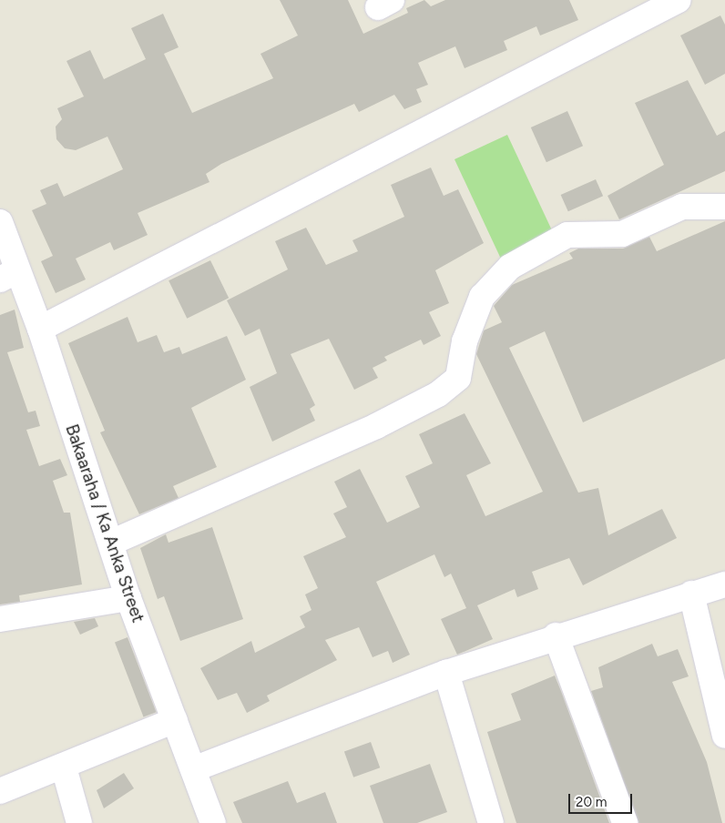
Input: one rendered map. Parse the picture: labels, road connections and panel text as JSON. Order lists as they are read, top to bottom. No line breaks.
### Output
{"streets":{"street":["Bakaaraha / Ka Anka Street"]},"scale_bar":"20 m"}
